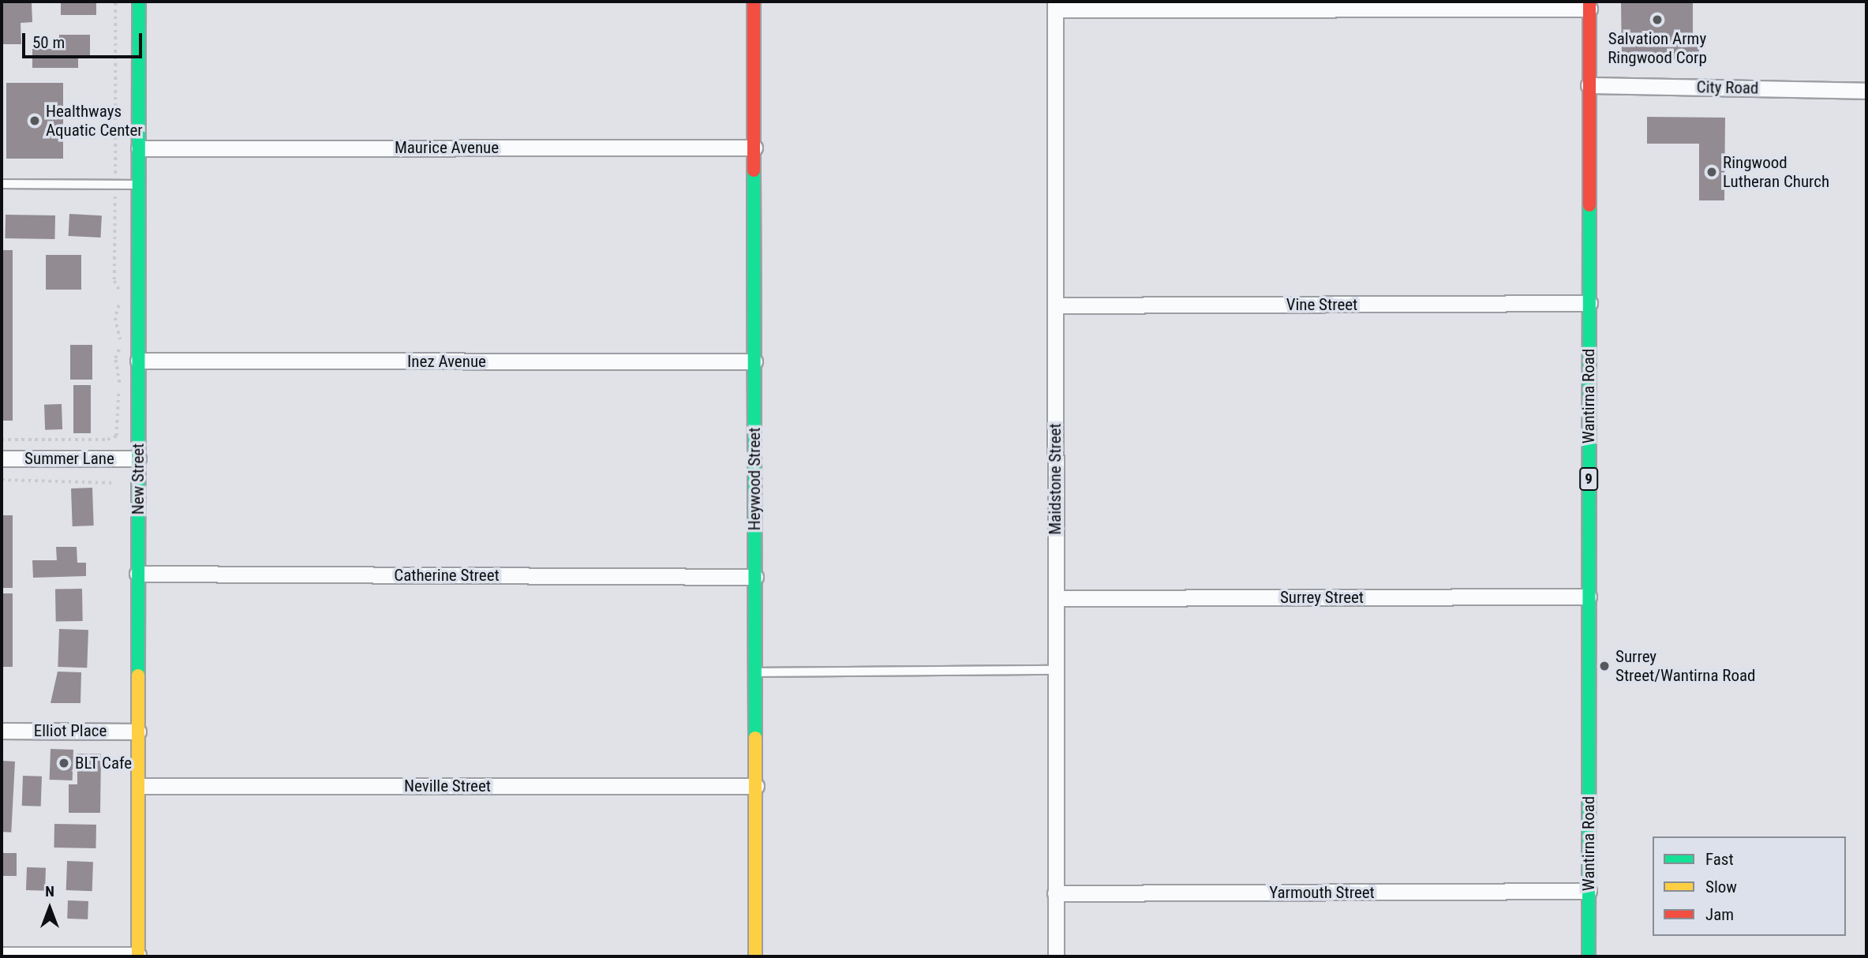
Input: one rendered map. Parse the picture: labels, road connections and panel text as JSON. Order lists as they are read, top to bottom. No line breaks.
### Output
{"streets":{"street":["City Road","Maurice Avenue","Vine Street","Inez Avenue","Wantirna Road","Summer Lane","New Street","Heywood Street","Maidstone Street","9","Catherine Street","Surrey Street","Elliot Place","Neville Street","Yarmouth Street"]},"crossings":[["City Road","Wantirna Road"],["Maurice Avenue","New Street"],["Maurice Avenue","Heywood Street"],["Vine Street","Wantirna Road"],["Vine Street","Maidstone Street"],["Inez Avenue","New Street"],["Inez Avenue","Heywood Street"],["Wantirna Road","Surrey Street"],["Wantirna Road","Yarmouth Street"],["Summer Lane","New Street"],["New Street","Catherine Street"],["New Street","Elliot Place"],["New Street","Neville Street"],["Heywood Street","Catherine Street"],["Heywood Street","Neville Street"],["Maidstone Street","Surrey Street"],["Maidstone Street","Yarmouth Street"]],"places":["Salvation Army Ringwood Corp","Healthways Aquatic Center","Ringwood Lutheran Church","Surrey Street/Wantirna Road","BLT Cafe"],"legend":["Fast","Slow","Jam"],"scale_bar":"50 m","north":"top"}
